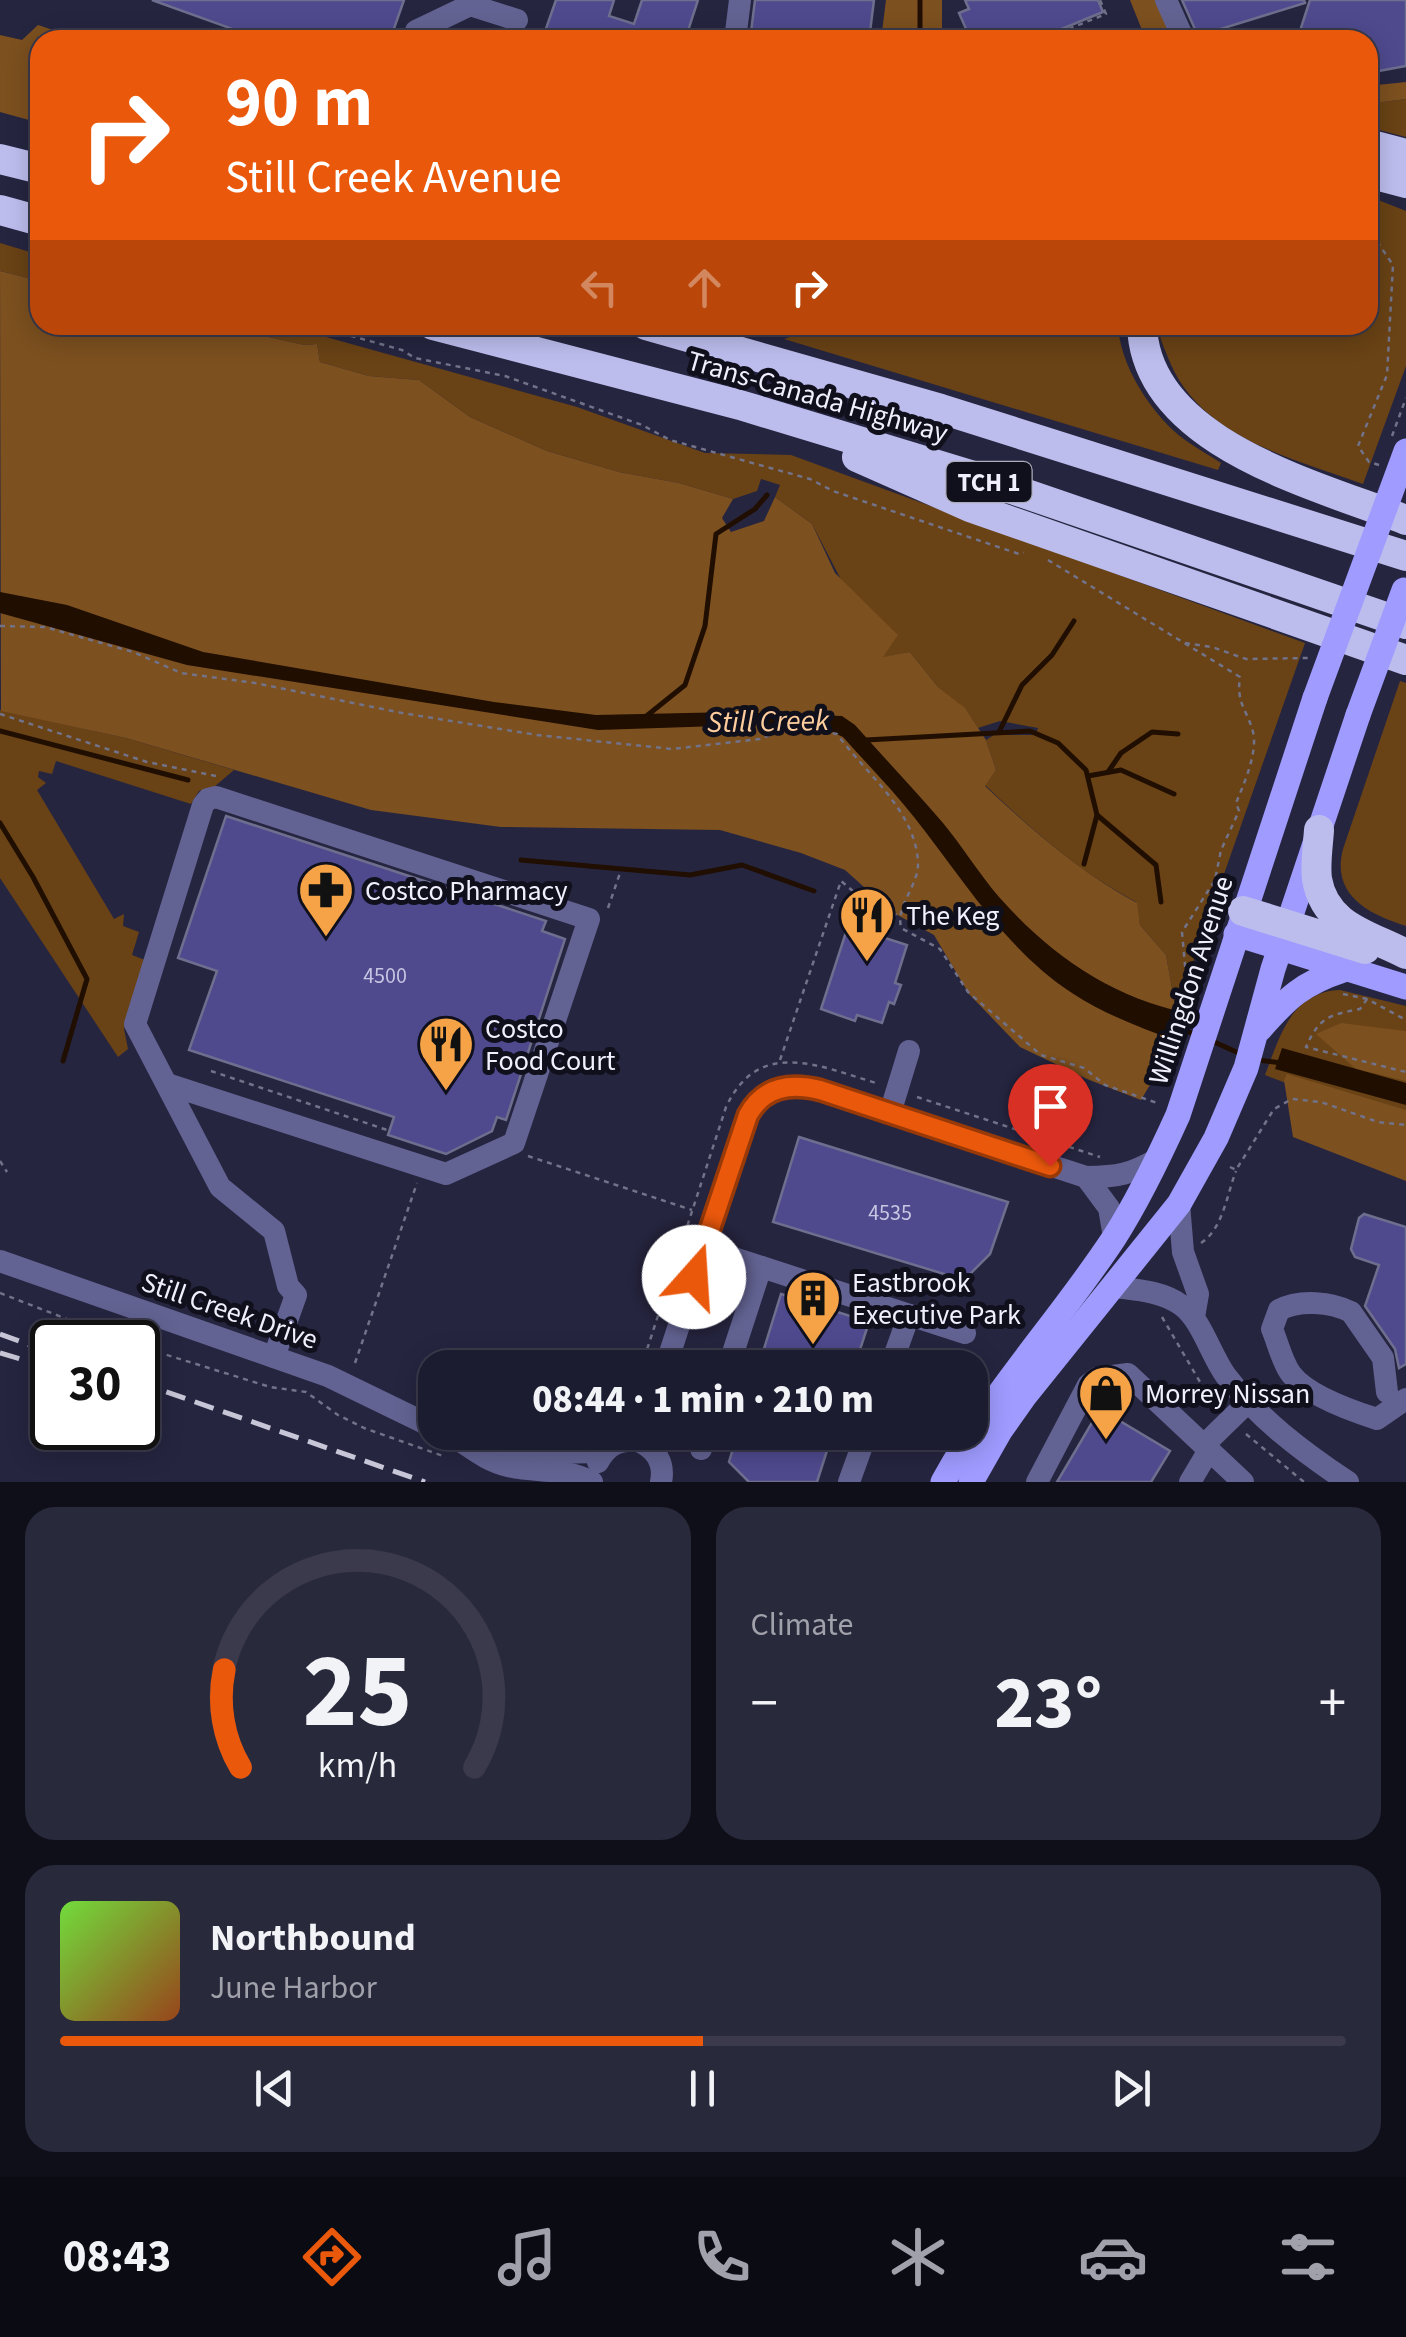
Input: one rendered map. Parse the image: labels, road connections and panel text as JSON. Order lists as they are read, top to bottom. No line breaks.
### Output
{"streets":{"highway":["Trans-Canada Highway","TCH 1"],"main road":["Willingdon Avenue"],"street":["Still Creek Drive"]},"water":["Still Creek"],"places":{"pharmacy":["Costco Pharmacy"],"restaurant":["The Keg","Costco Food Court"],"building":["Eastbrook Executive Park"],"shop":["Morrey Nissan"]},"house_numbers":["4500","4535"],"page":{"turn":["90 m","Still Creek Avenue"],"limit":"30","trip":"08:44 · 1 min · 210 m","tile":"Climate","heat":["−","23°","+"],"song":["Northbound","June Harbor"],"tabs":"08:43","gauge":["25","km/h"]}}
